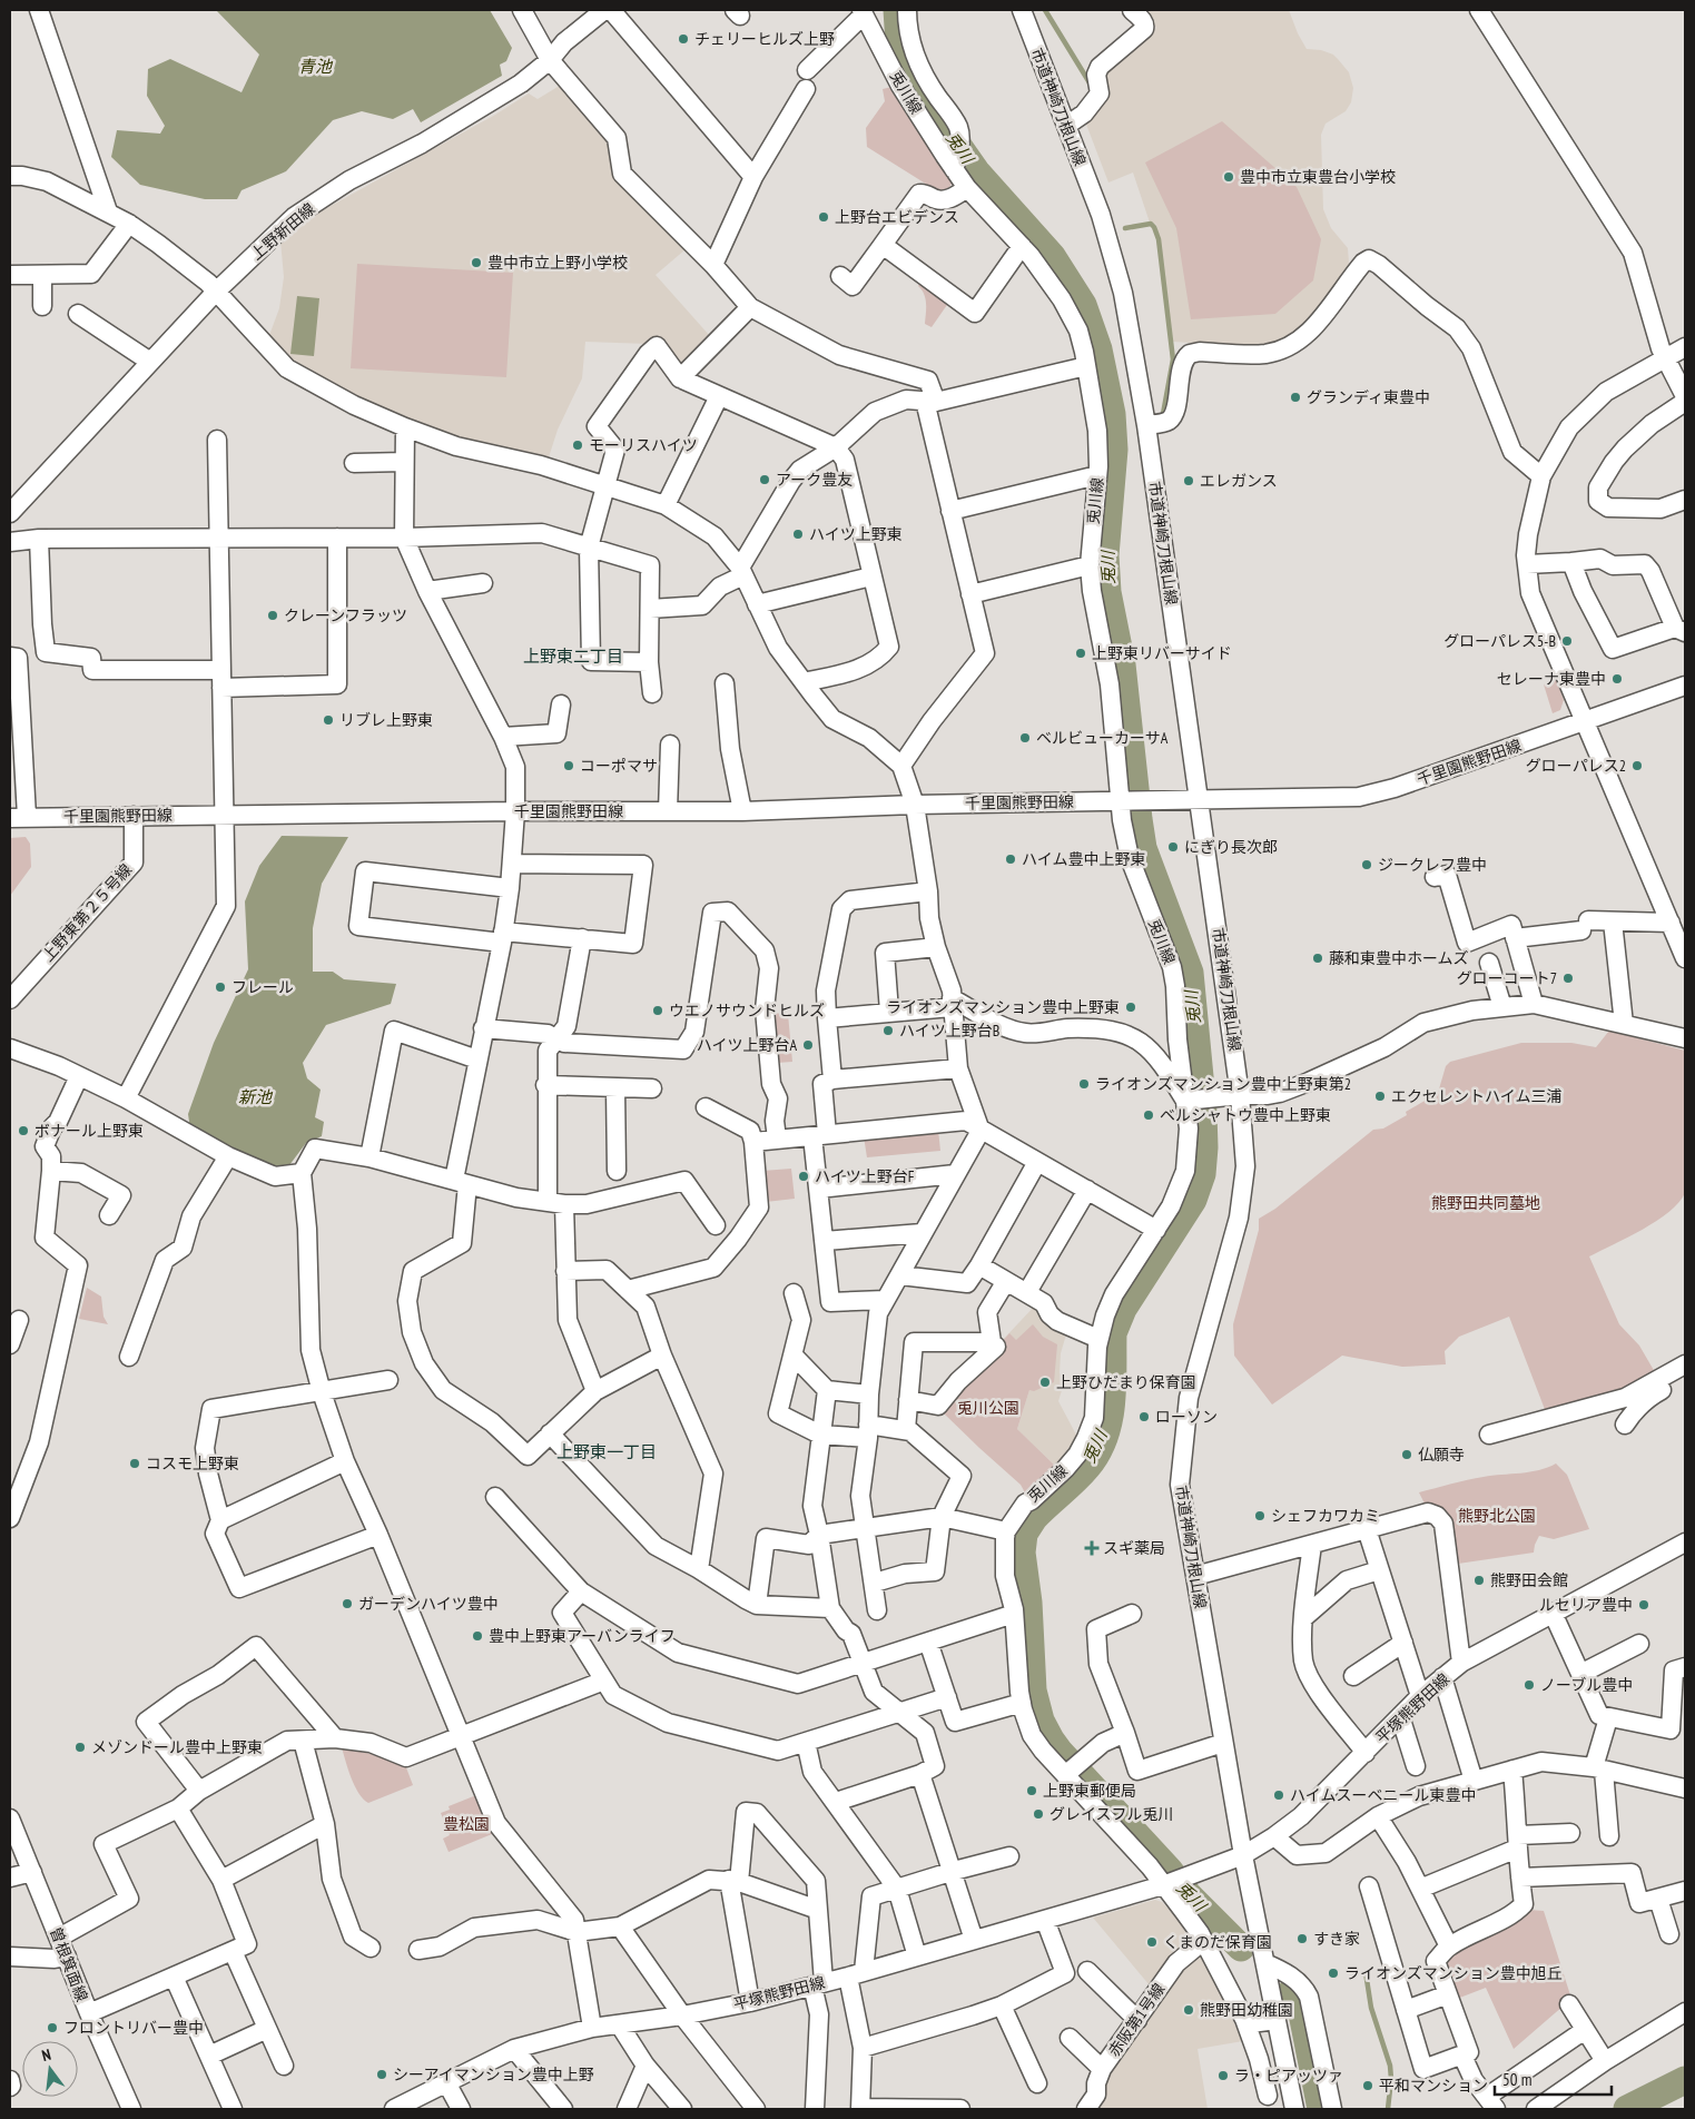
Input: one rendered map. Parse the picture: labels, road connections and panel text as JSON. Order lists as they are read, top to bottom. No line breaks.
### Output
{"streets":{"street":["兎川線","市道神崎刀根山線","上野新田線","千里園熊野田線","上野東第２５号線","平塚熊野田線","曽根箕面線","赤阪第1号線"]},"crossings":[["兎川線","千里園熊野田線"],["兎川線","平塚熊野田線"],["兎川線","赤阪第1号線"],["市道神崎刀根山線","千里園熊野田線"],["市道神崎刀根山線","平塚熊野田線"],["千里園熊野田線","上野東第２５号線"]],"districts":["上野東二丁目","上野東一丁目"],"water":["青池","兎川","新池"],"parks":["熊野田共同墓地","兎川公園","熊野北公園","豊松園"],"places":{"other":["チェリーヒルズ上野","豊中市立東豊台小学校","上野台エビデンス","豊中市立上野小学校","グランディ東豊中","モーリスハイツ","アーク豊友","エレガンス","ハイツ上野東","クレーンフラッツ","グローパレス5-B","上野東リバーサイド","セレーナ東豊中","リブレ上野東","ベルビューカーサA","コーポマサ","グローパレス2","にぎり長次郎","ハイム豊中上野東","ジークレフ豊中","藤和東豊中ホームズ","グローコート7","フレール","ライオンズマンション豊中上野東","ウエノサウンドヒルズ","ハイツ上野台B","ハイツ上野台A","ライオンズマンション豊中上野東第2","エクセレントハイム三浦","ベルシャトウ豊中上野東","ボナール上野東","ハイツ上野台F","上野ひだまり保育園","ローソン","仏願寺","コスモ上野東","シェフカワカミ","熊野田会館","ガーデンハイツ豊中","ルセリア豊中","豊中上野東アーバンライフ","ノーブル豊中","メゾンドール豊中上野東","上野東郵便局","ハイムスーベニール東豊中","グレイスフル兎川","すき家","くまのだ保育園","ライオンズマンション豊中旭丘","熊野田幼稚園","フロントリバー豊中","シーアイマンション豊中上野","ラ・ピアッツァ","平和マンション"],"health":["スギ薬局"]},"scale_bar":"50 m","north":"top"}
